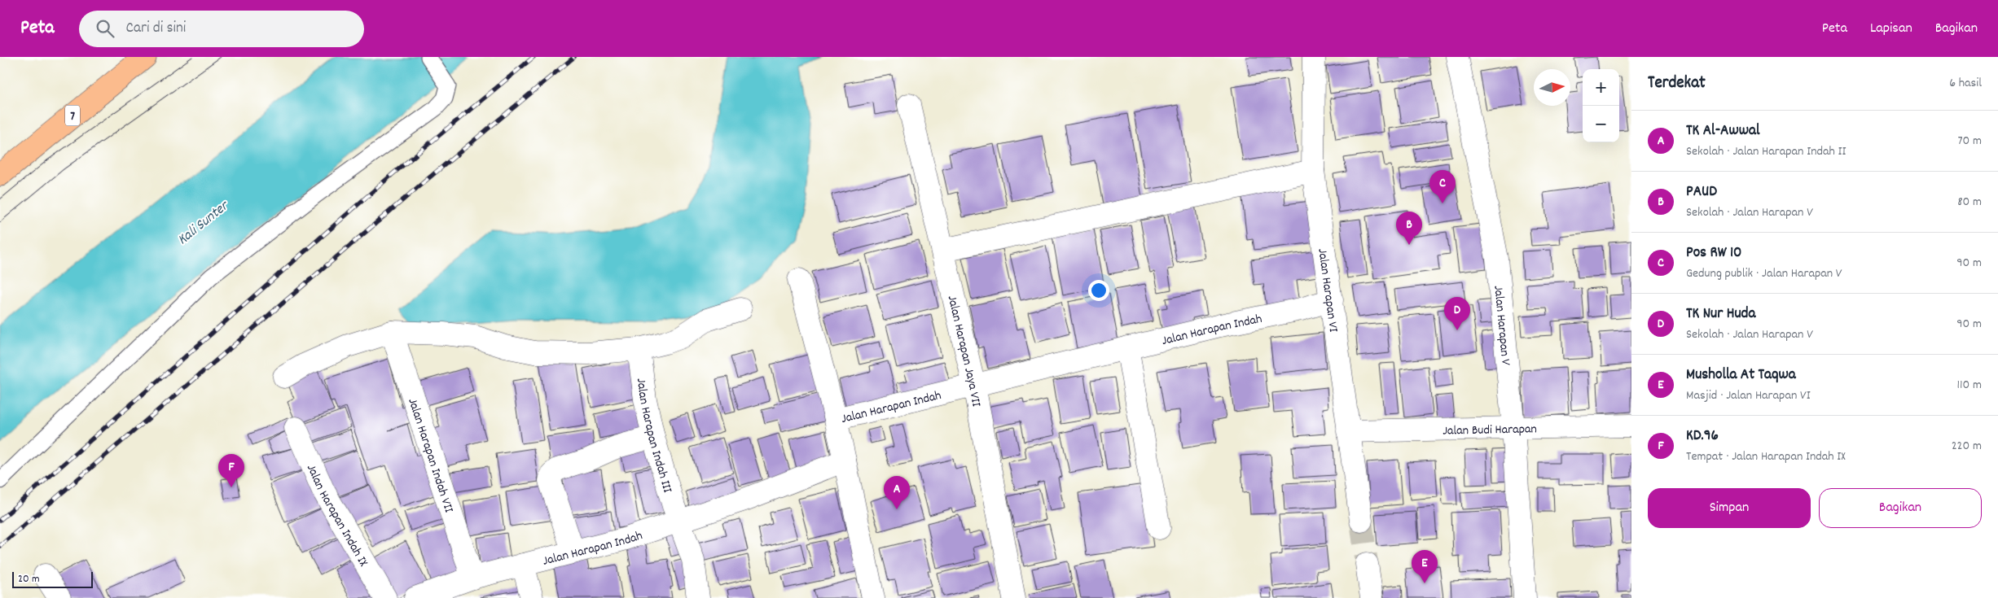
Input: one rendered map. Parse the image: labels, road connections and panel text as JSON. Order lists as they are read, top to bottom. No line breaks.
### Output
{"streets":{"highway":["7"],"street":["Jalan Harapan VI","Jalan Harapan V","Jalan Harapan Indah","Jalan Harapan Jaya VII","Jalan Budi Harapan","Jalan Harapan Indah III","Jalan Harapan Indah VII","Jalan Harapan Indah IX"]},"crossings":[["Jalan Harapan VI","Jalan Harapan Indah"],["Jalan Harapan VI","Jalan Budi Harapan"],["Jalan Harapan V","Jalan Budi Harapan"],["Jalan Harapan Indah","Jalan Harapan Jaya VII"],["Jalan Harapan Indah","Jalan Harapan Indah III"],["Jalan Harapan Indah","Jalan Harapan Indah VII"]],"water":["Kali Sunter"],"scale_bar":"20 m","north":"right","page":{"header":"Peta","search":"Cari di sini","nav":["Peta","Lapisan","Bagikan"],"heading":["Terdekat","6 hasil"],"map_buttons":["+","−"],"list":[{"mark":"A","name":"TK Al-Awwal","note":"Sekolah · Jalan Harapan Indah II","value":"70 m"},{"mark":"B","name":"PAUD","note":"Sekolah · Jalan Harapan V","value":"80 m"},{"mark":"C","name":"Pos RW 10","note":"Gedung publik · Jalan Harapan V","value":"90 m"},{"mark":"D","name":"TK Nur Huda","note":"Sekolah · Jalan Harapan V","value":"90 m"},{"mark":"E","name":"Musholla At Taqwa","note":"Masjid · Jalan Harapan VI","value":"110 m"},{"mark":"F","name":"KD.96","note":"Tempat · Jalan Harapan Indah IX","value":"220 m"}],"pins":["C","B","D","F","A","E"],"buttons":["Simpan","Bagikan"],"scale":"20 m"}}
